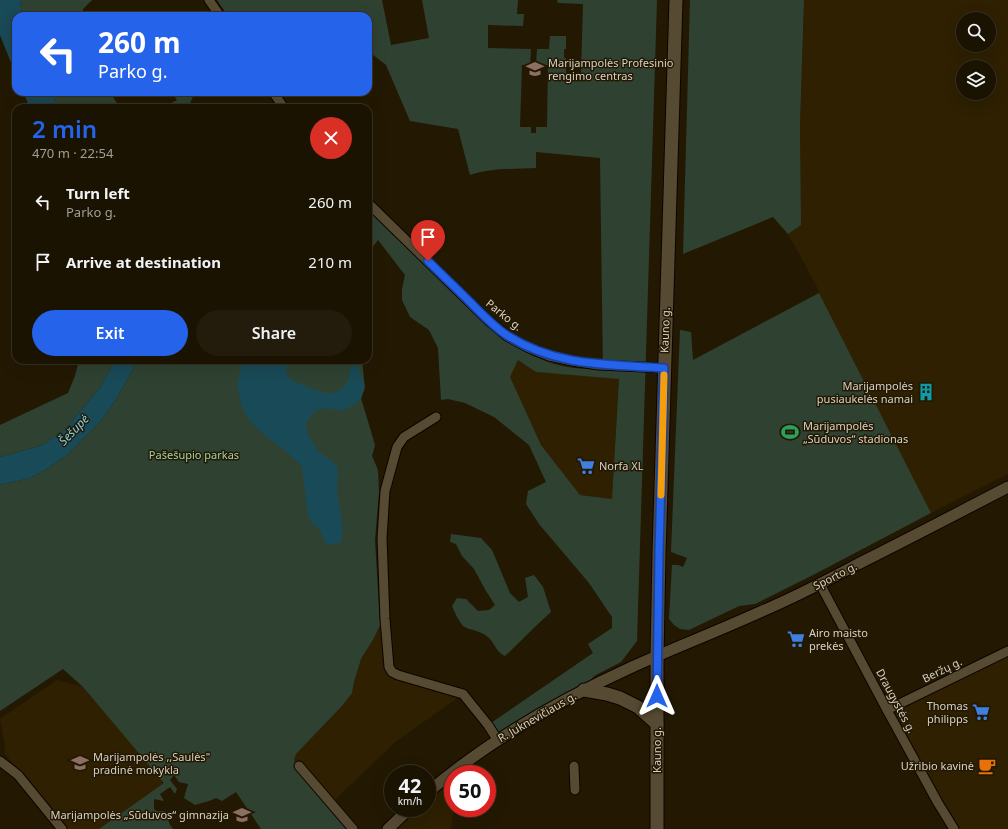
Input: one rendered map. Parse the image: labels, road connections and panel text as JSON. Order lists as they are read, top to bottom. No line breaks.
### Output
{"streets":{"main road":["Kauno g."],"street":["Parko g.","Sporto g.","Beržų g.","Draugystės g.","R. Juknevičiaus g."]},"crossings":[["Parko g.","Kauno g."],["Kauno g.","Sporto g."],["Kauno g.","R. Juknevičiaus g."],["Sporto g.","Draugystės g."],["Sporto g.","R. Juknevičiaus g."],["Beržų g.","Draugystės g."]],"water":["Šešupė"],"parks":["Pašešupio parkas"],"places":{"school or university":["Marijampolės Profesinio rengimo centras","Marijampolės ,,Saulės\" pradinė mokykla","Marijampolės „Sūduvos“ gimnazija"],"building":["Marijampolės pusiaukelės namai"],"sports":["Marijampolės „Sūduvos“ stadionas"],"supermarket":["Norfa XL","Airo maisto prekės","Thomas philipps"],"cafe":["Užribio kavinė"]},"page":{"turn":["260 m","Parko g."],"heading":["2 min","470 m · 22:54"],"list":[{"name":"Turn left","note":"Parko g.","value":"260 m"},{"name":"Arrive at destination","value":"210 m"}],"buttons":["Exit","Share"],"speed":"42 km/h","limit":"50"}}
